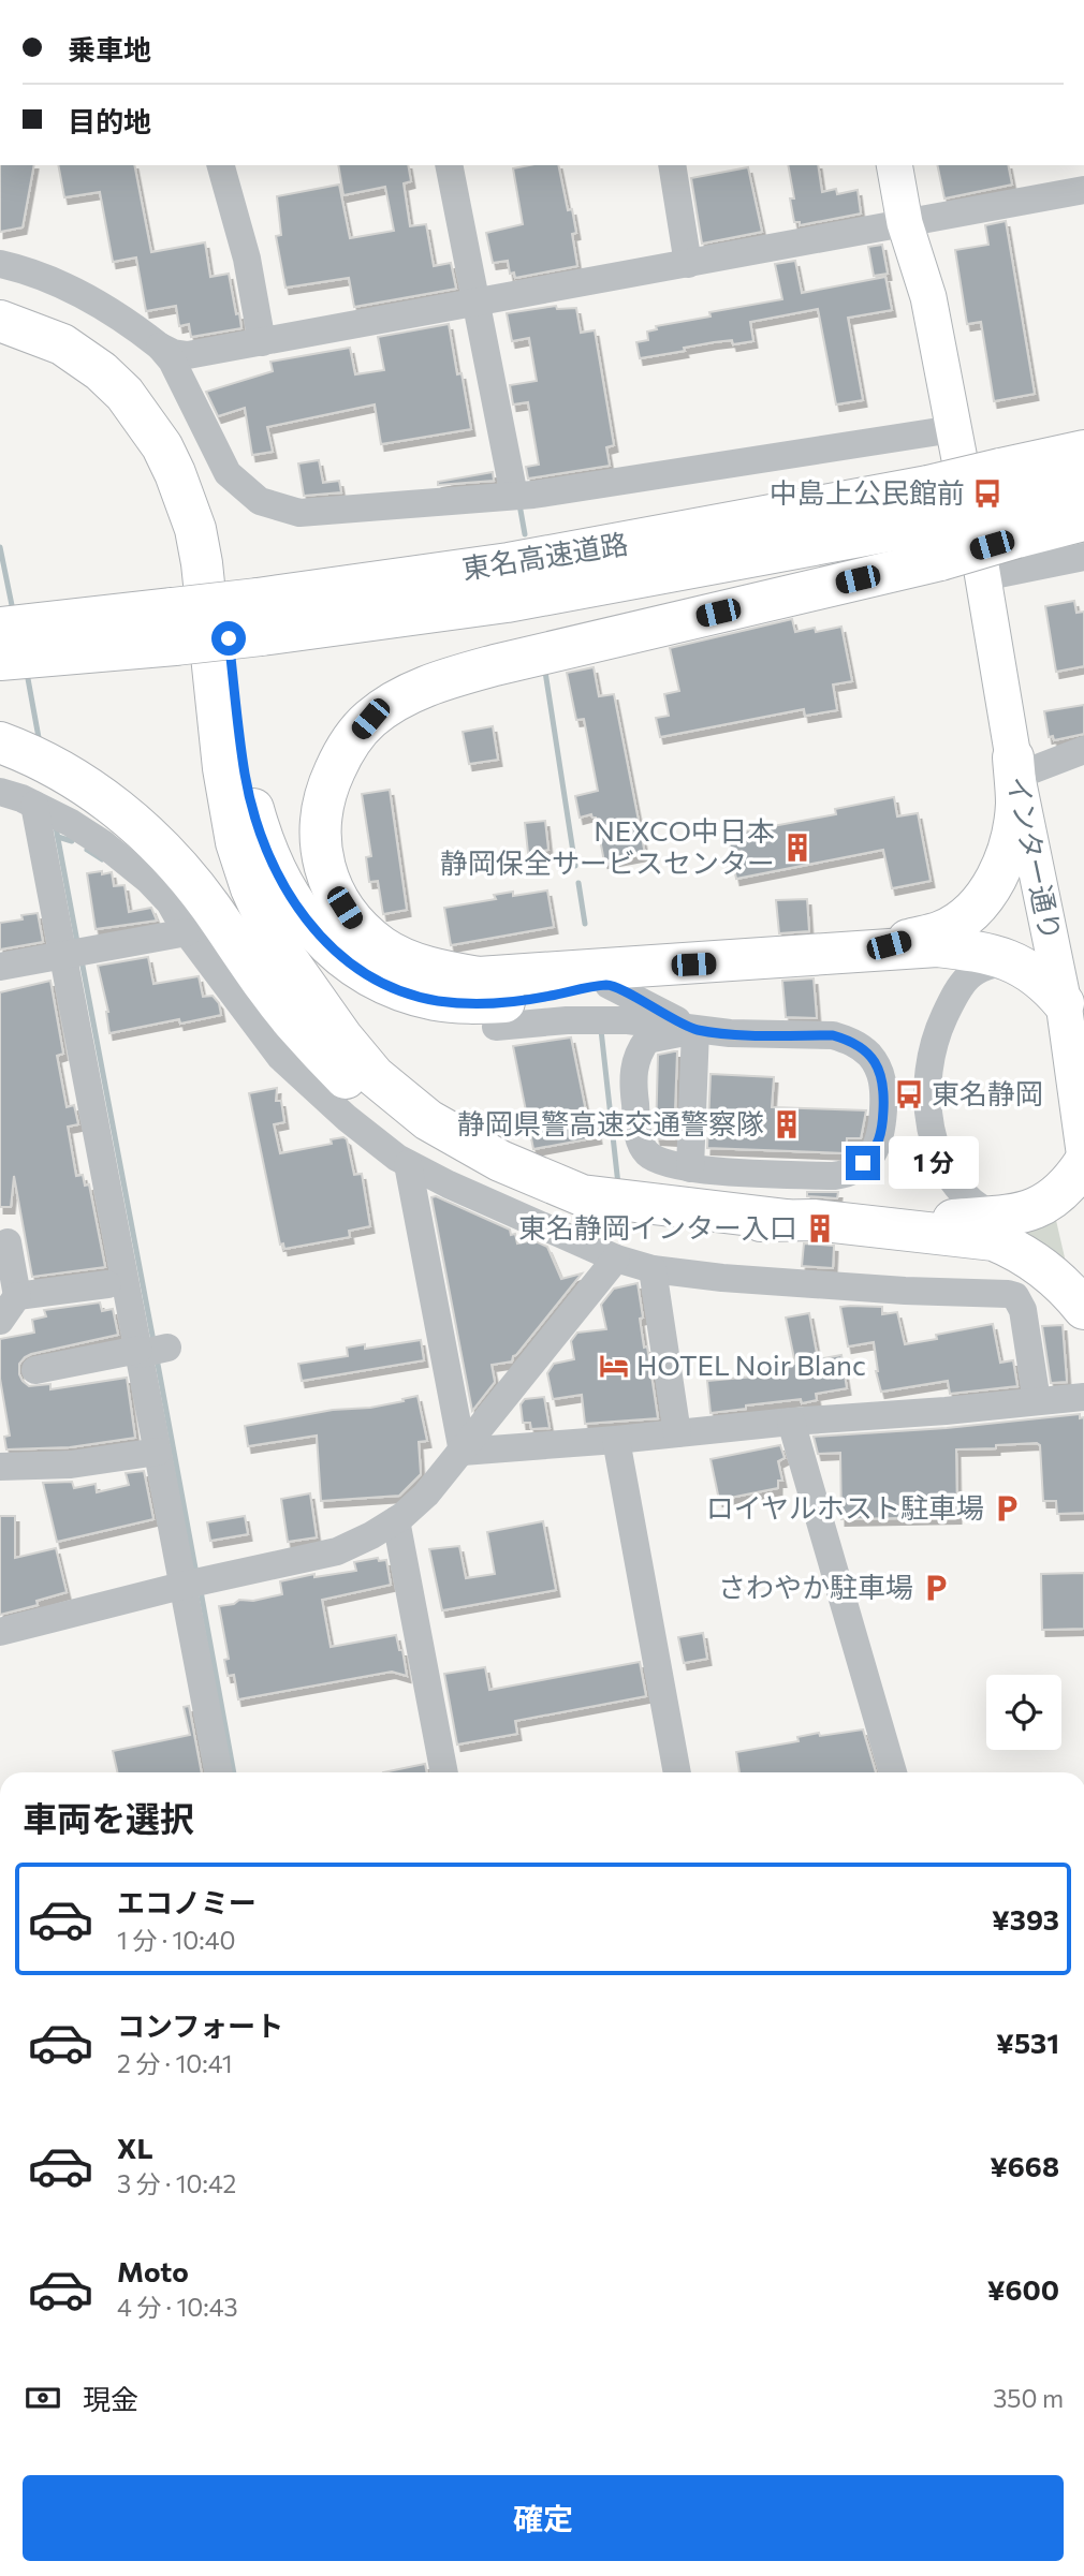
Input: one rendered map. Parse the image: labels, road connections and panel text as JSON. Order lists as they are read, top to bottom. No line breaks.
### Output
{"streets":{"highway":["東名高速道路"],"main road":["インター通り"]},"places":{"bus stop":["中島上公民館前","東名静岡"],"building":["NEXCO中日本 静岡保全サービスセンター","静岡県警高速交通警察隊","東名静岡インター入口"],"hotel":["HOTEL Noir Blanc"],"parking":["ロイヤルホスト駐車場","さわやか駐車場"]},"page":{"banner":["乗車地","目的地"],"bubble":"1 分","heading":"車両を選択","list":[{"name":"エコノミー","note":"1 分 · 10:40","value":"¥393"},{"name":"コンフォート","note":"2 分 · 10:41","value":"¥531"},{"name":"XL","note":"3 分 · 10:42","value":"¥668"},{"name":"Moto","note":"4 分 · 10:43","value":"¥600"}],"pay":["現金","350 m"],"buttons":"確定"}}
